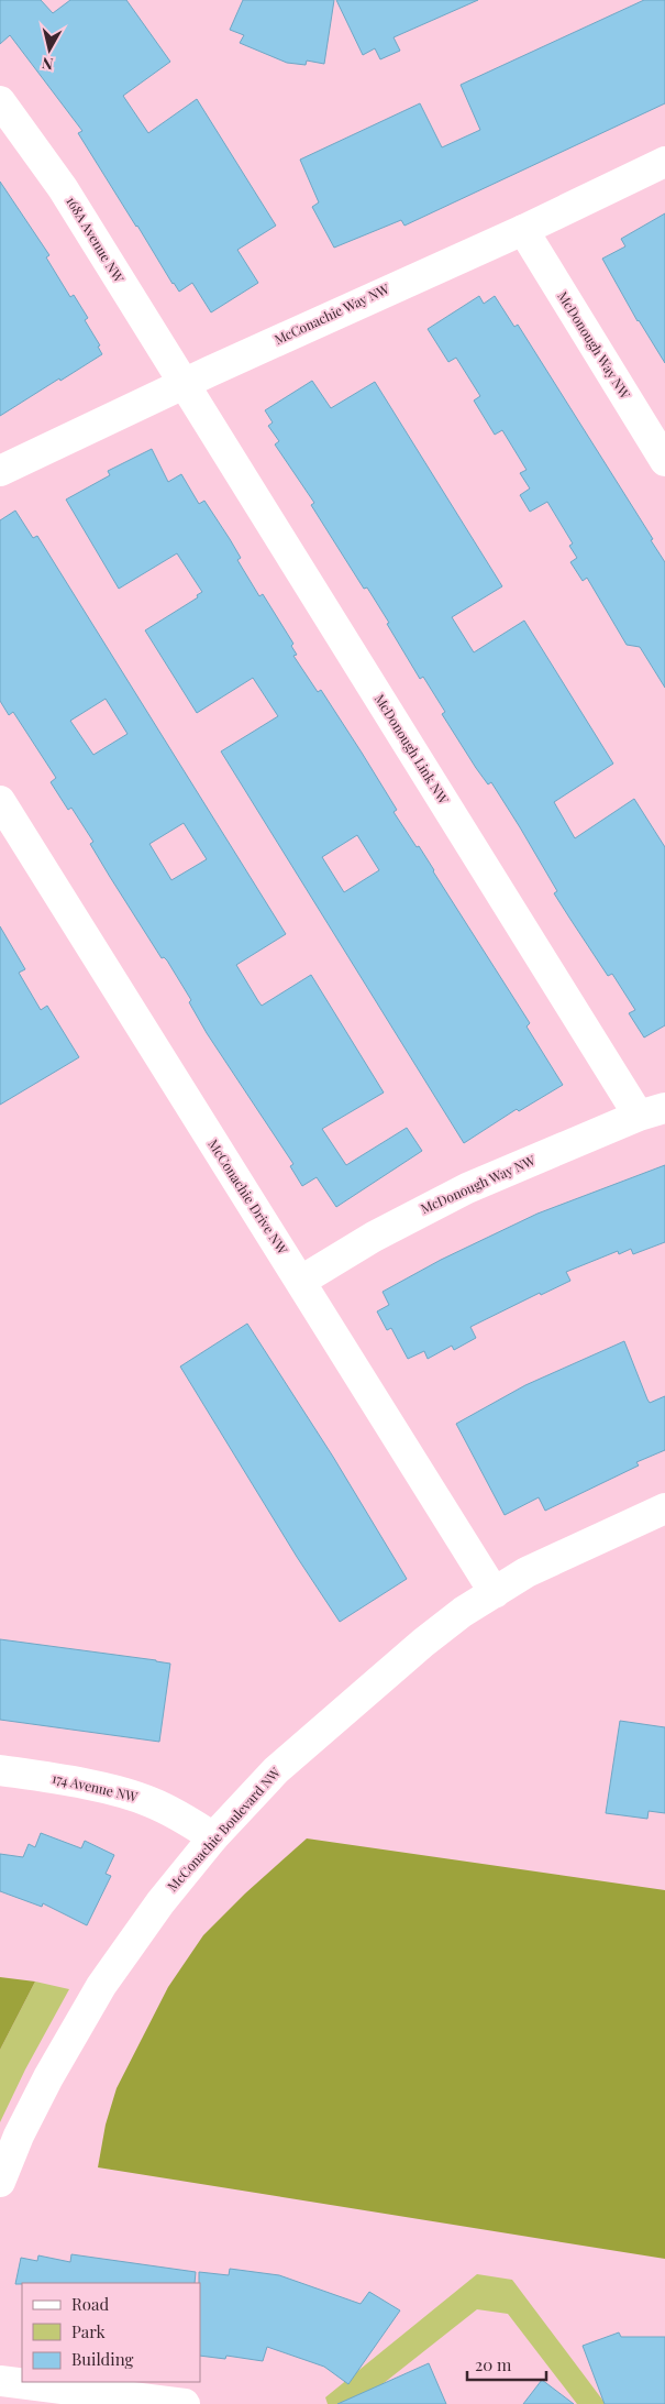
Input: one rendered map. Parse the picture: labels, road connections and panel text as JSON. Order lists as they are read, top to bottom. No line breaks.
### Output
{"streets":{"street":["168A Avenue NW","McConachie Way NW","McDonough Way NW","McDonough Link NW","McConachie Drive NW","174 Avenue NW","McConachie Boulevard NW"]},"crossings":[["168A Avenue NW","McConachie Way NW"],["168A Avenue NW","McDonough Link NW"],["McConachie Way NW","McDonough Way NW"],["McConachie Way NW","McDonough Link NW"],["McDonough Way NW","McDonough Link NW"],["McDonough Way NW","McConachie Drive NW"],["McConachie Drive NW","McConachie Boulevard NW"],["174 Avenue NW","McConachie Boulevard NW"]],"legend":["Road","Park","Building"],"scale_bar":"20 m","north":"bottom"}
